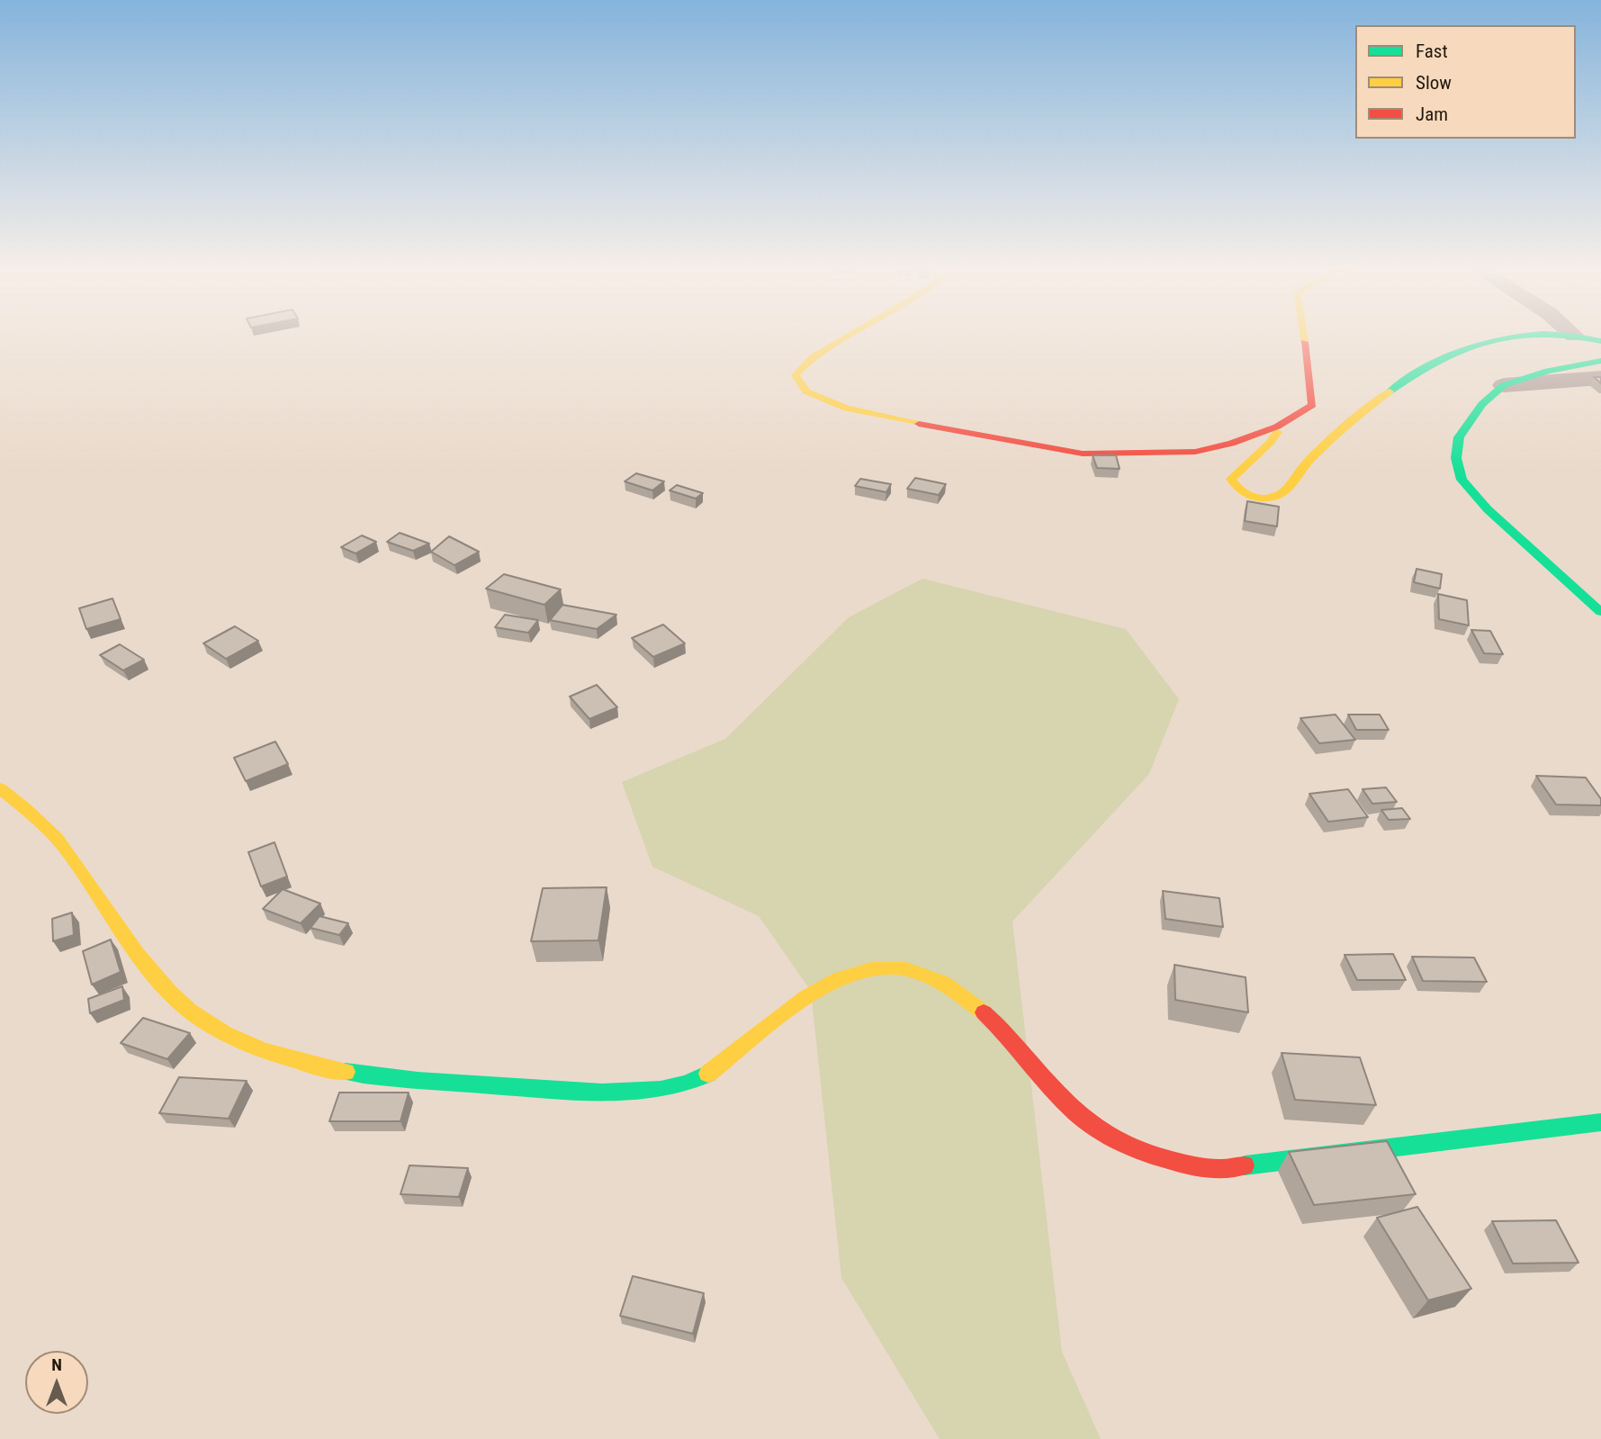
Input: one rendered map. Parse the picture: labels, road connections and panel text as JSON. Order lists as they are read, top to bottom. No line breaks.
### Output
{"legend":["Fast","Slow","Jam"],"north":"top"}
